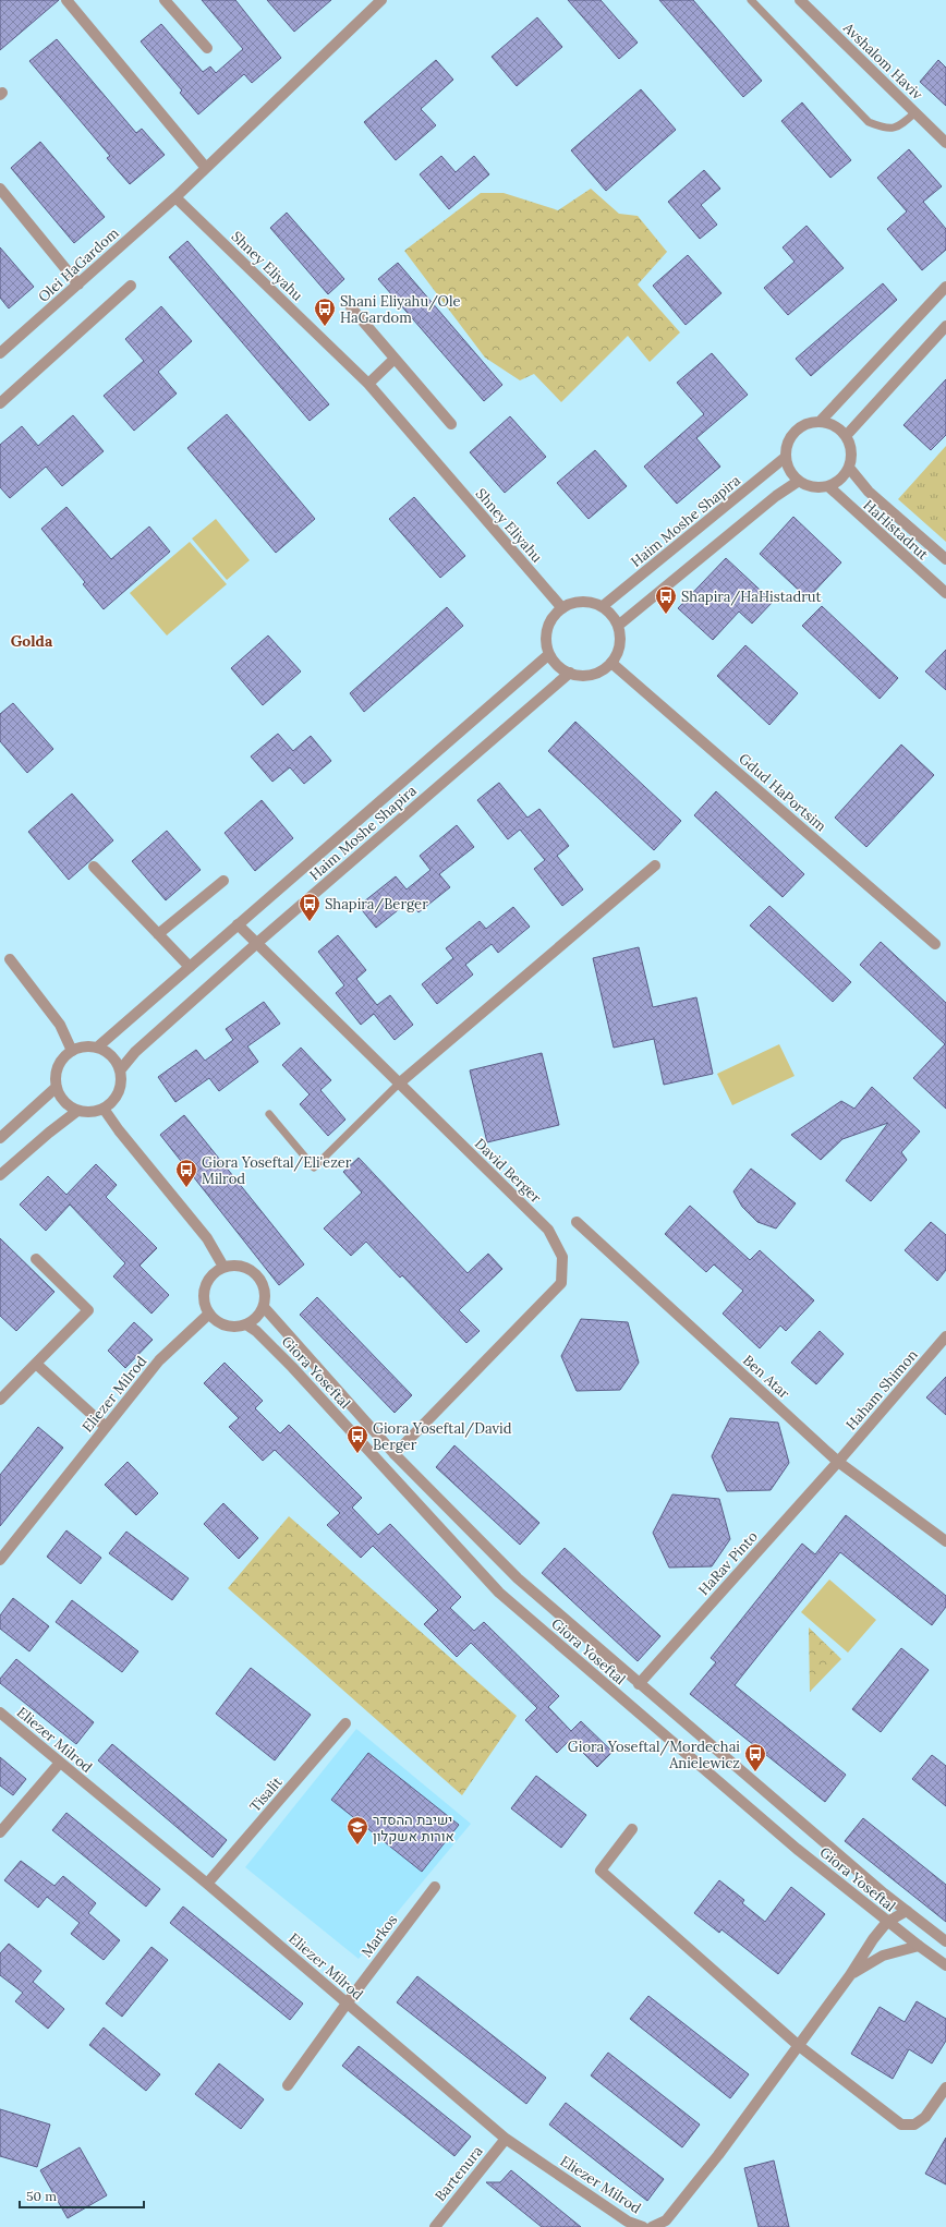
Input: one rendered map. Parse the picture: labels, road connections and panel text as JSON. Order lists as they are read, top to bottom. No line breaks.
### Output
{"streets":{"street":["Avshalom Haviv","Olei HaGardom","Shney Eliyahu","Haim Moshe Shapira","HaHistadrut","Gdud HaPortsim","David Berger","Giora Yoseftal","Ben Atar","Haham Shimon","Eliezer Milrod","HaRav Pinto","Tisalit","Markos","Bartenura"]},"crossings":[["Olei HaGardom","Shney Eliyahu"],["Shney Eliyahu","Haim Moshe Shapira"],["Shney Eliyahu","Gdud HaPortsim"],["Haim Moshe Shapira","HaHistadrut"],["Haim Moshe Shapira","Gdud HaPortsim"],["Haim Moshe Shapira","David Berger"],["David Berger","Giora Yoseftal"],["Giora Yoseftal","Eliezer Milrod"],["Giora Yoseftal","HaRav Pinto"],["Ben Atar","Haham Shimon"],["Ben Atar","HaRav Pinto"],["Haham Shimon","HaRav Pinto"],["Eliezer Milrod","Tisalit"],["Eliezer Milrod","Markos"],["Eliezer Milrod","Bartenura"]],"districts":["Golda"],"places":{"bus stop":["Shani Eliyahu/Ole HaGardom","Shapira/HaHistadrut","Shapira/Berger","Giora Yoseftal/Eli'ezer Milrod","Giora Yoseftal/David Berger","Giora Yoseftal/Mordechai Anielewicz"],"school or university":["ישיבת ההסדר אורות אשקלון"]},"scale_bar":"50 m"}
